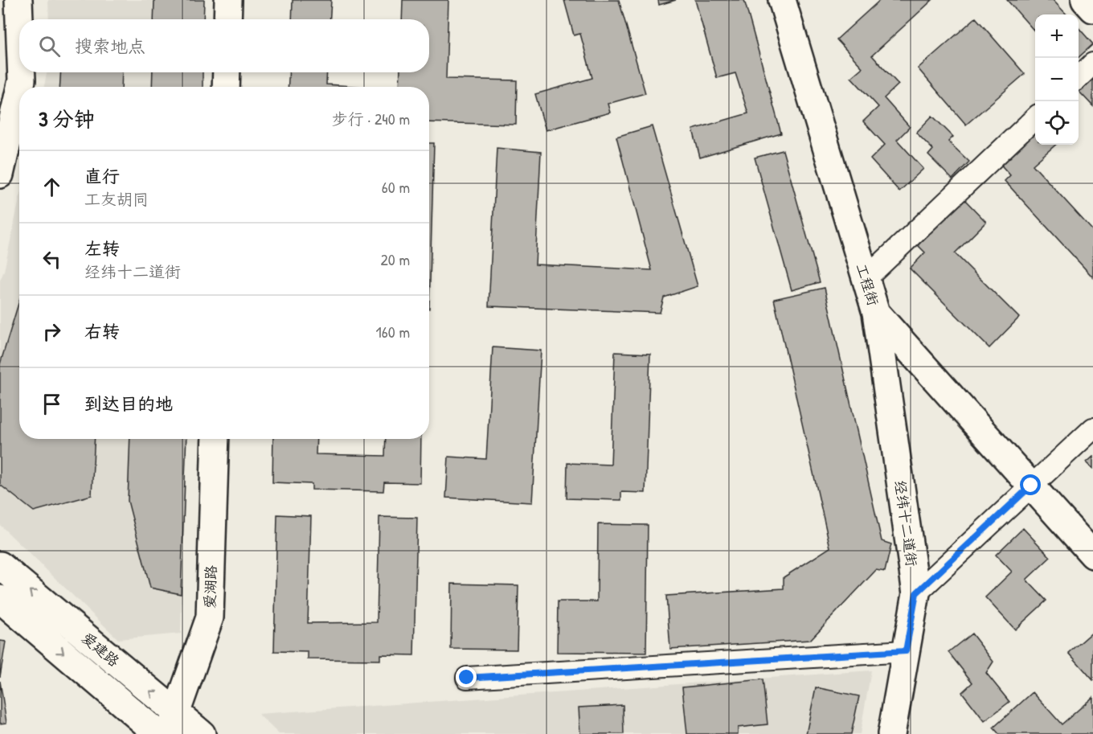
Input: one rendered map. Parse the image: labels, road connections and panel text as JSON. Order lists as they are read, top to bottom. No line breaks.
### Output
{"streets":{"main road":["工程街","经纬十二道街","爱湖路","爱建路"]},"crossings":[["工程街","经纬十二道街"],["爱湖路","爱建路"]],"page":{"map_buttons":["+","−"],"search":"搜索地点","heading":["3 分钟","步行 · 240 m"],"list":[["直行","工友胡同","60 m"],["左转","经纬十二道街","20 m"],["右转","160 m"],"到达目的地"]}}
